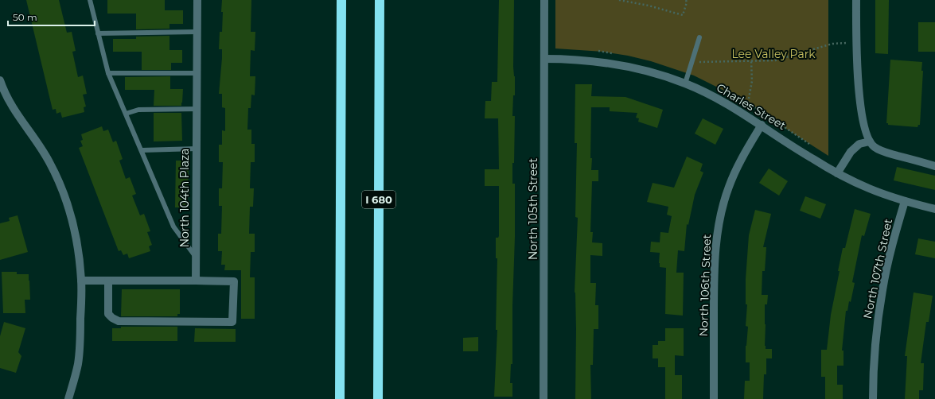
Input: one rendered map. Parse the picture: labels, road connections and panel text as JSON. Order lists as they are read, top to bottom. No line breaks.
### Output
{"streets":{"highway":["I 680"],"street":["Charles Street","North 104th Plaza","North 105th Street","North 107th Street","North 106th Street"]},"crossings":[["Charles Street","North 105th Street"],["Charles Street","North 107th Street"],["Charles Street","North 106th Street"]],"parks":["Lee Valley Park"],"scale_bar":"50 m"}
